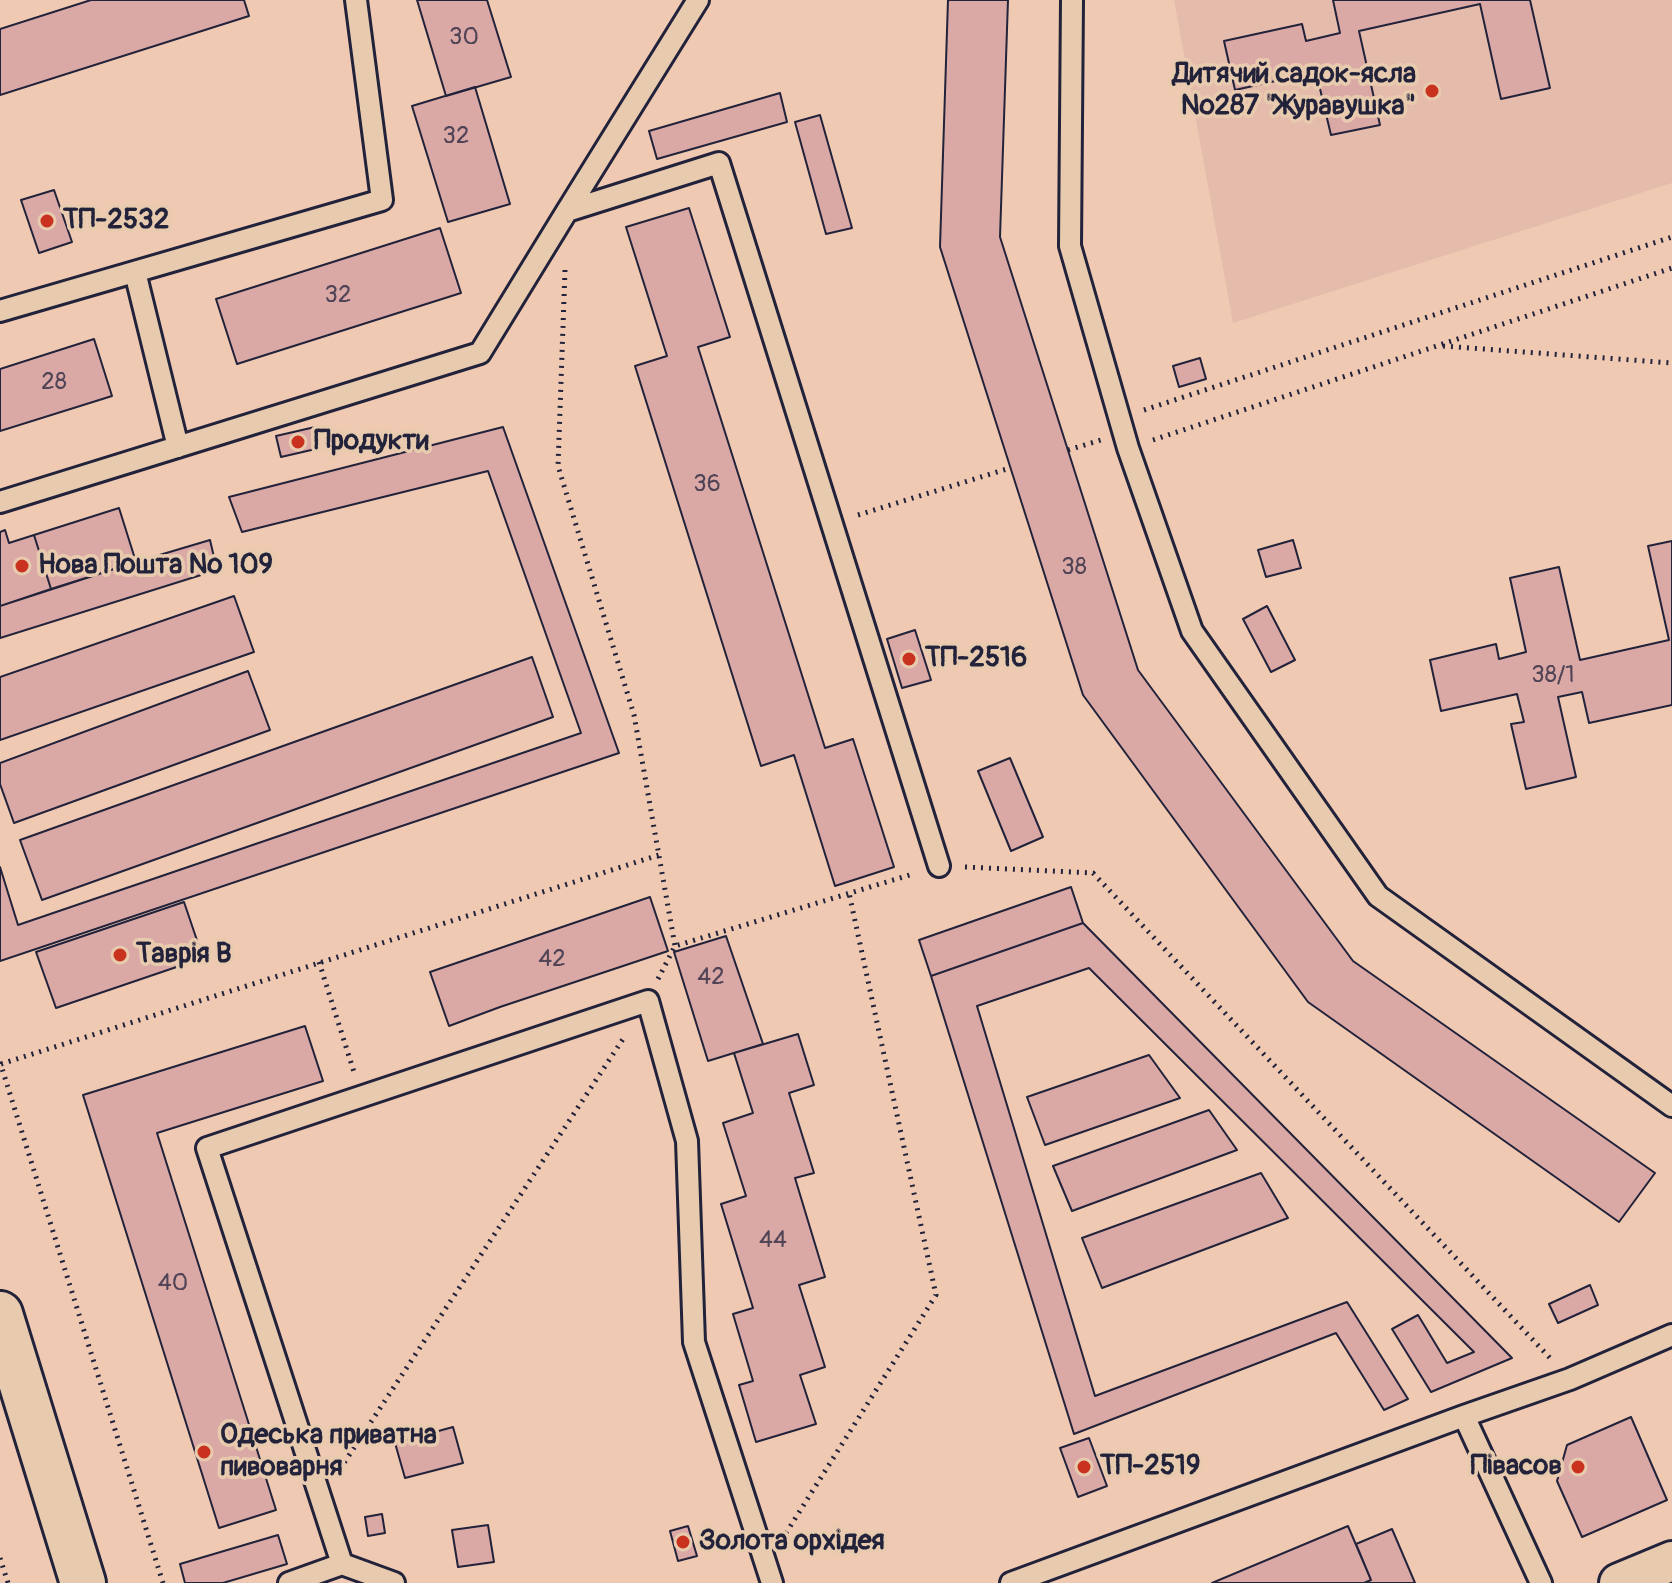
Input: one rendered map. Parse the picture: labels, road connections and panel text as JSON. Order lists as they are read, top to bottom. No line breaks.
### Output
{"places":["Дитячий садок-ясла №287 \"Журавушка\"","ТП-2532","Продукти","Нова Пошта № 109","ТП-2516","Таврія В","Одеська приватна пивоварня","ТП-2519","Півасов","Золота орхідея"],"house_numbers":["30","32","32","28","36","38","38/1","42","42","44","40"]}
